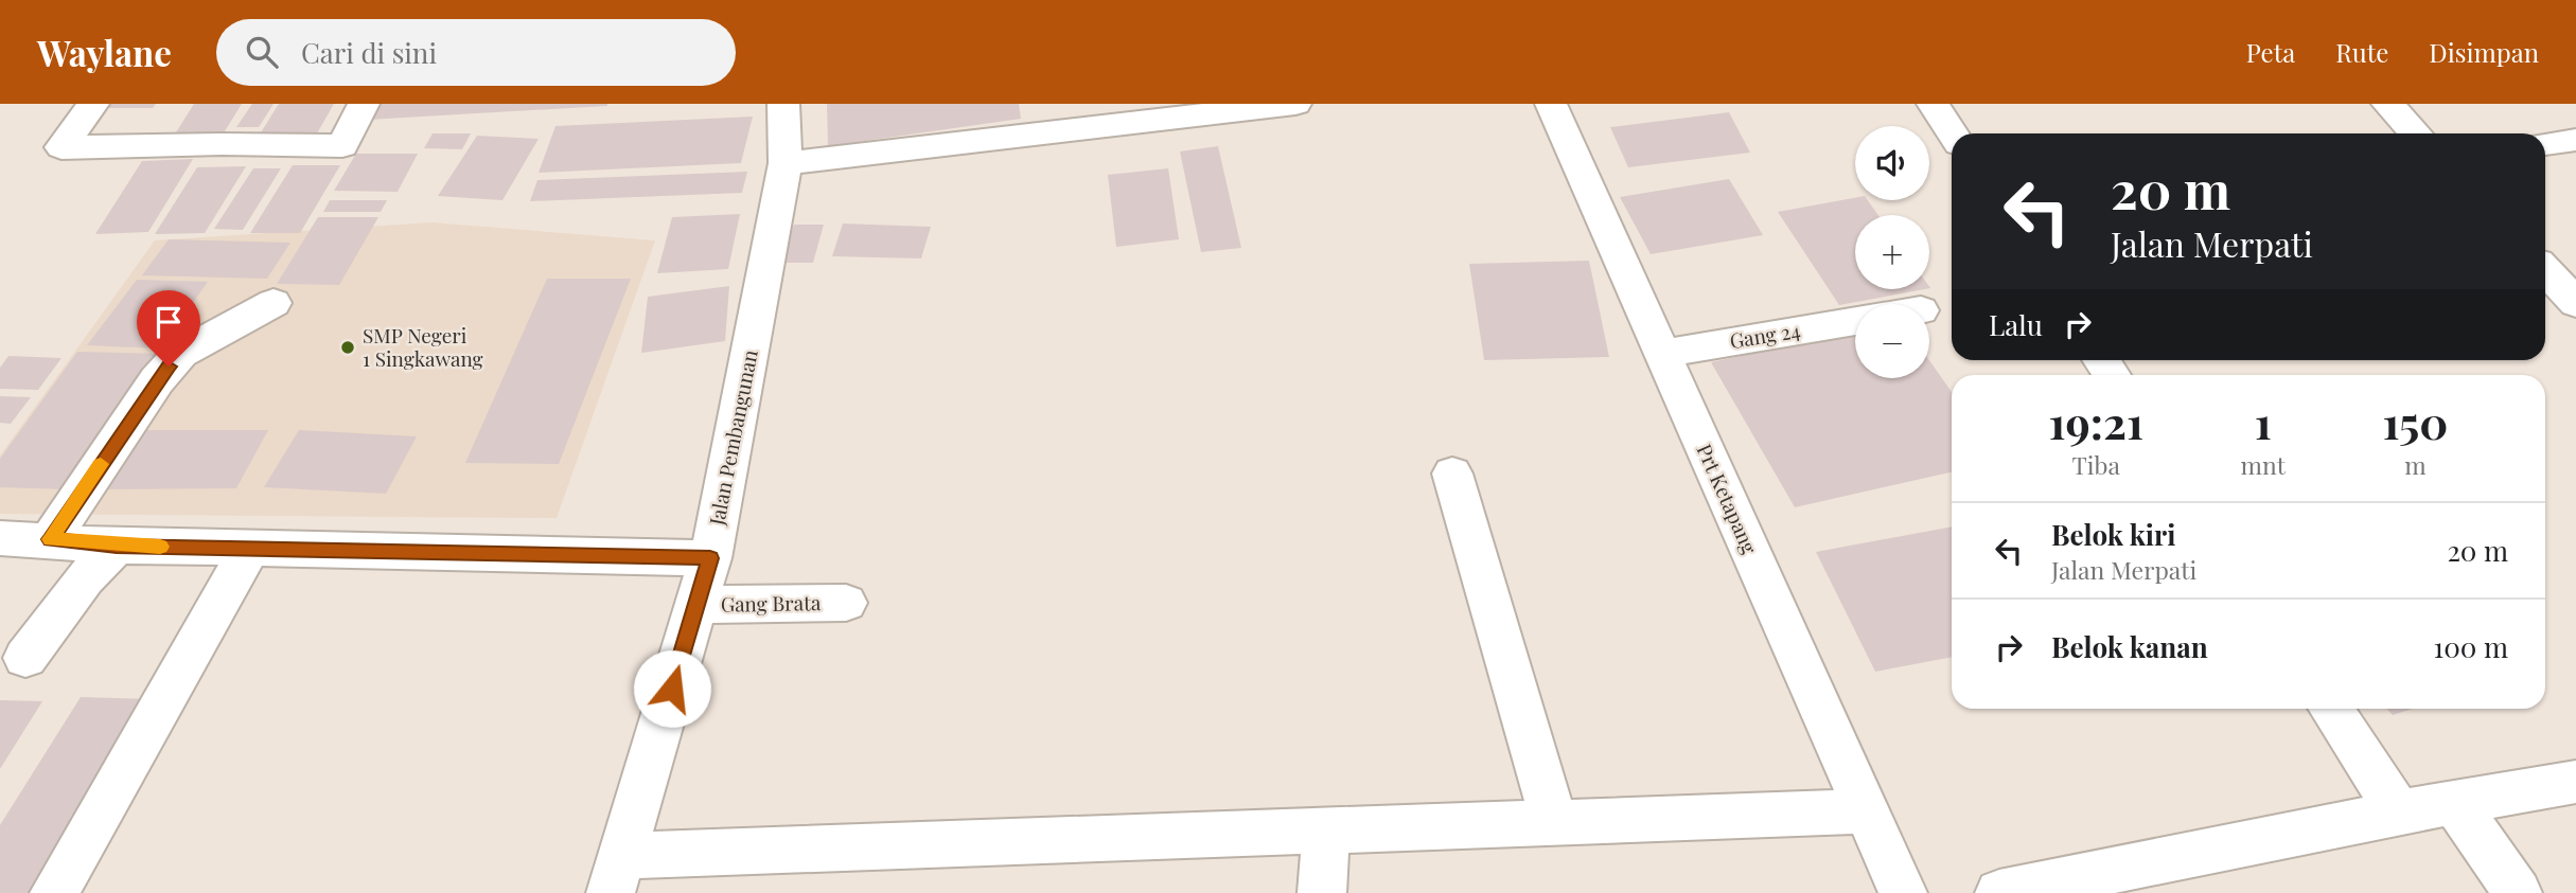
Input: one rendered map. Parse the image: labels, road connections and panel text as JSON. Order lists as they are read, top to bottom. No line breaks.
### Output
{"streets":{"street":["Gang 24","Jalan Pembangunan","Prt Ketapang","Gang Brata"]},"crossings":[["Gang 24","Prt Ketapang"],["Jalan Pembangunan","Gang Brata"]],"places":["SMP Negeri 1 Singkawang"],"page":{"header":"Waylane","search":"Cari di sini","nav":["Peta","Rute","Disimpan"],"map_buttons":["+","−"],"turn":["20 m","Jalan Merpati"],"then":"Lalu","eta":["19:21","Tiba","1","mnt","150","m"],"list":[{"name":"Belok kiri","note":"Jalan Merpati","value":"20 m"},{"name":"Belok kanan","value":"100 m"}]}}
